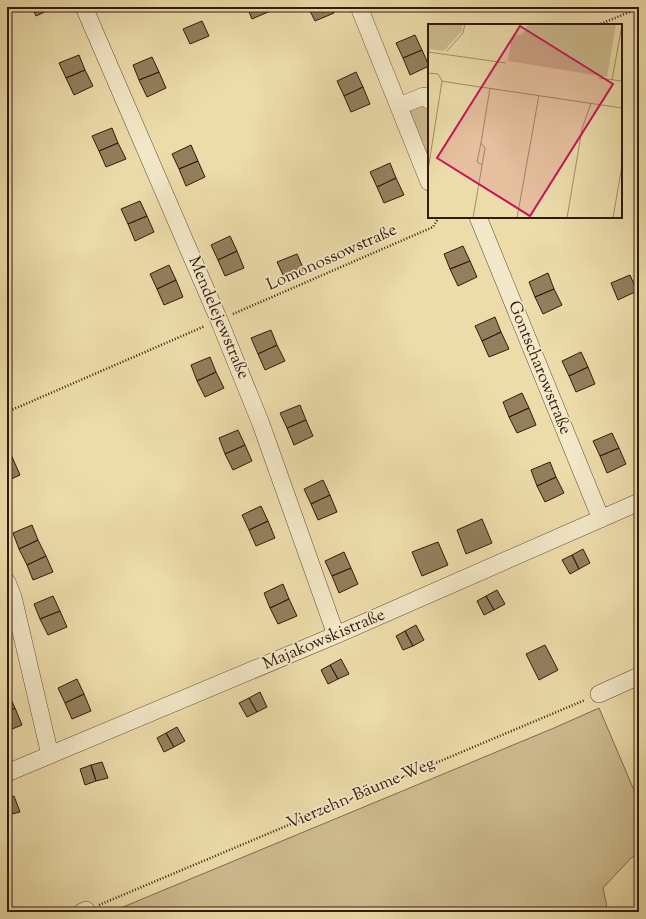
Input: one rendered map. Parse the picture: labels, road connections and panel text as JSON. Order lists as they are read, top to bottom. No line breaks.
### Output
{"streets":{"street":["Mendelejewstraße","Gontscharowstraße","Majakowskistraße"],"path":["Lomonossowstraße","Vierzehn-Bäume-Weg"]},"crossings":[["Mendelejewstraße","Majakowskistraße"],["Gontscharowstraße","Majakowskistraße"]]}
